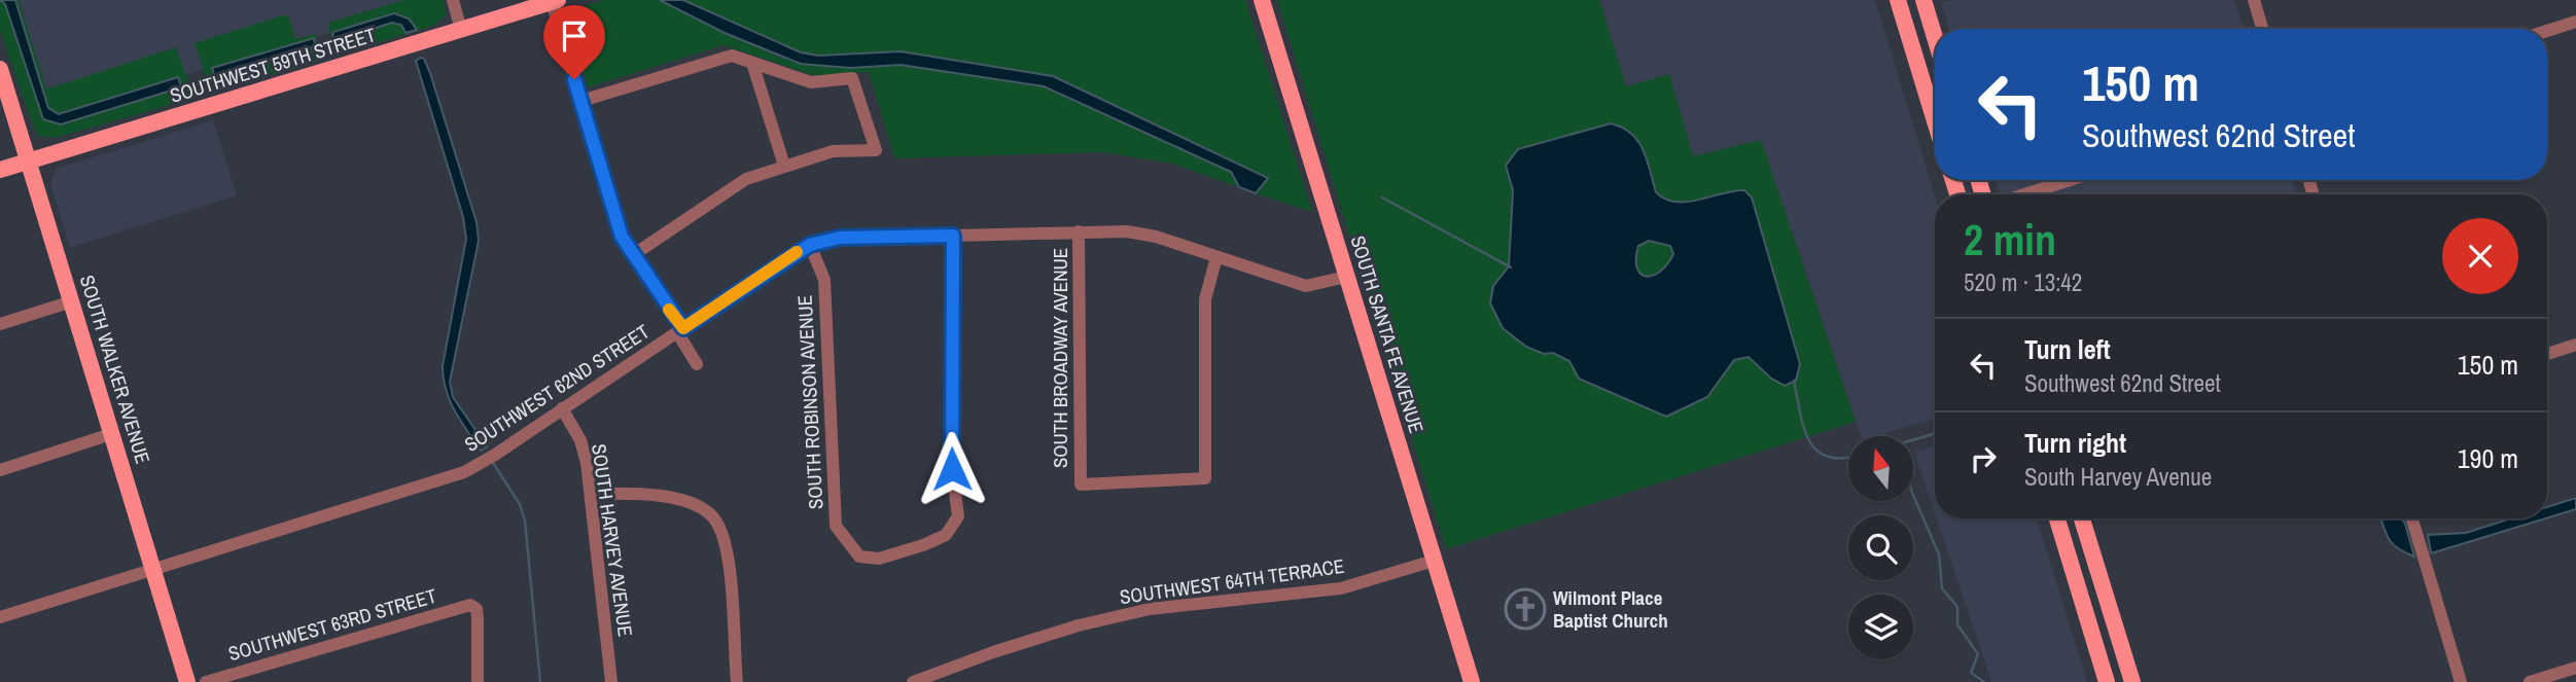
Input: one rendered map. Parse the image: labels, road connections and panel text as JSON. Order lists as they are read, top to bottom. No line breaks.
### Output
{"streets":{"main road":["SOUTHWEST 59TH STREET","SOUTH SANTA FE AVENUE","SOUTH WALKER AVENUE"],"street":["SOUTH BROADWAY AVENUE","SOUTHWEST 62ND STREET","SOUTH ROBINSON AVENUE","SOUTH HARVEY AVENUE","SOUTHWEST 64TH TERRACE","SOUTHWEST 63RD STREET"]},"crossings":[["SOUTHWEST 59TH STREET","SOUTH WALKER AVENUE"],["SOUTH SANTA FE AVENUE","SOUTHWEST 62ND STREET"],["SOUTH SANTA FE AVENUE","SOUTHWEST 64TH TERRACE"],["SOUTH BROADWAY AVENUE","SOUTHWEST 62ND STREET"],["SOUTH WALKER AVENUE","SOUTHWEST 62ND STREET"],["SOUTHWEST 62ND STREET","SOUTH ROBINSON AVENUE"],["SOUTHWEST 62ND STREET","SOUTH HARVEY AVENUE"]],"places":{"church":["Wilmont Place Baptist Church"]},"north":"top","page":{"turn":["150 m","Southwest 62nd Street"],"heading":["2 min","520 m · 13:42"],"list":[{"name":"Turn left","note":"Southwest 62nd Street","value":"150 m"},{"name":"Turn right","note":"South Harvey Avenue","value":"190 m"}]}}
